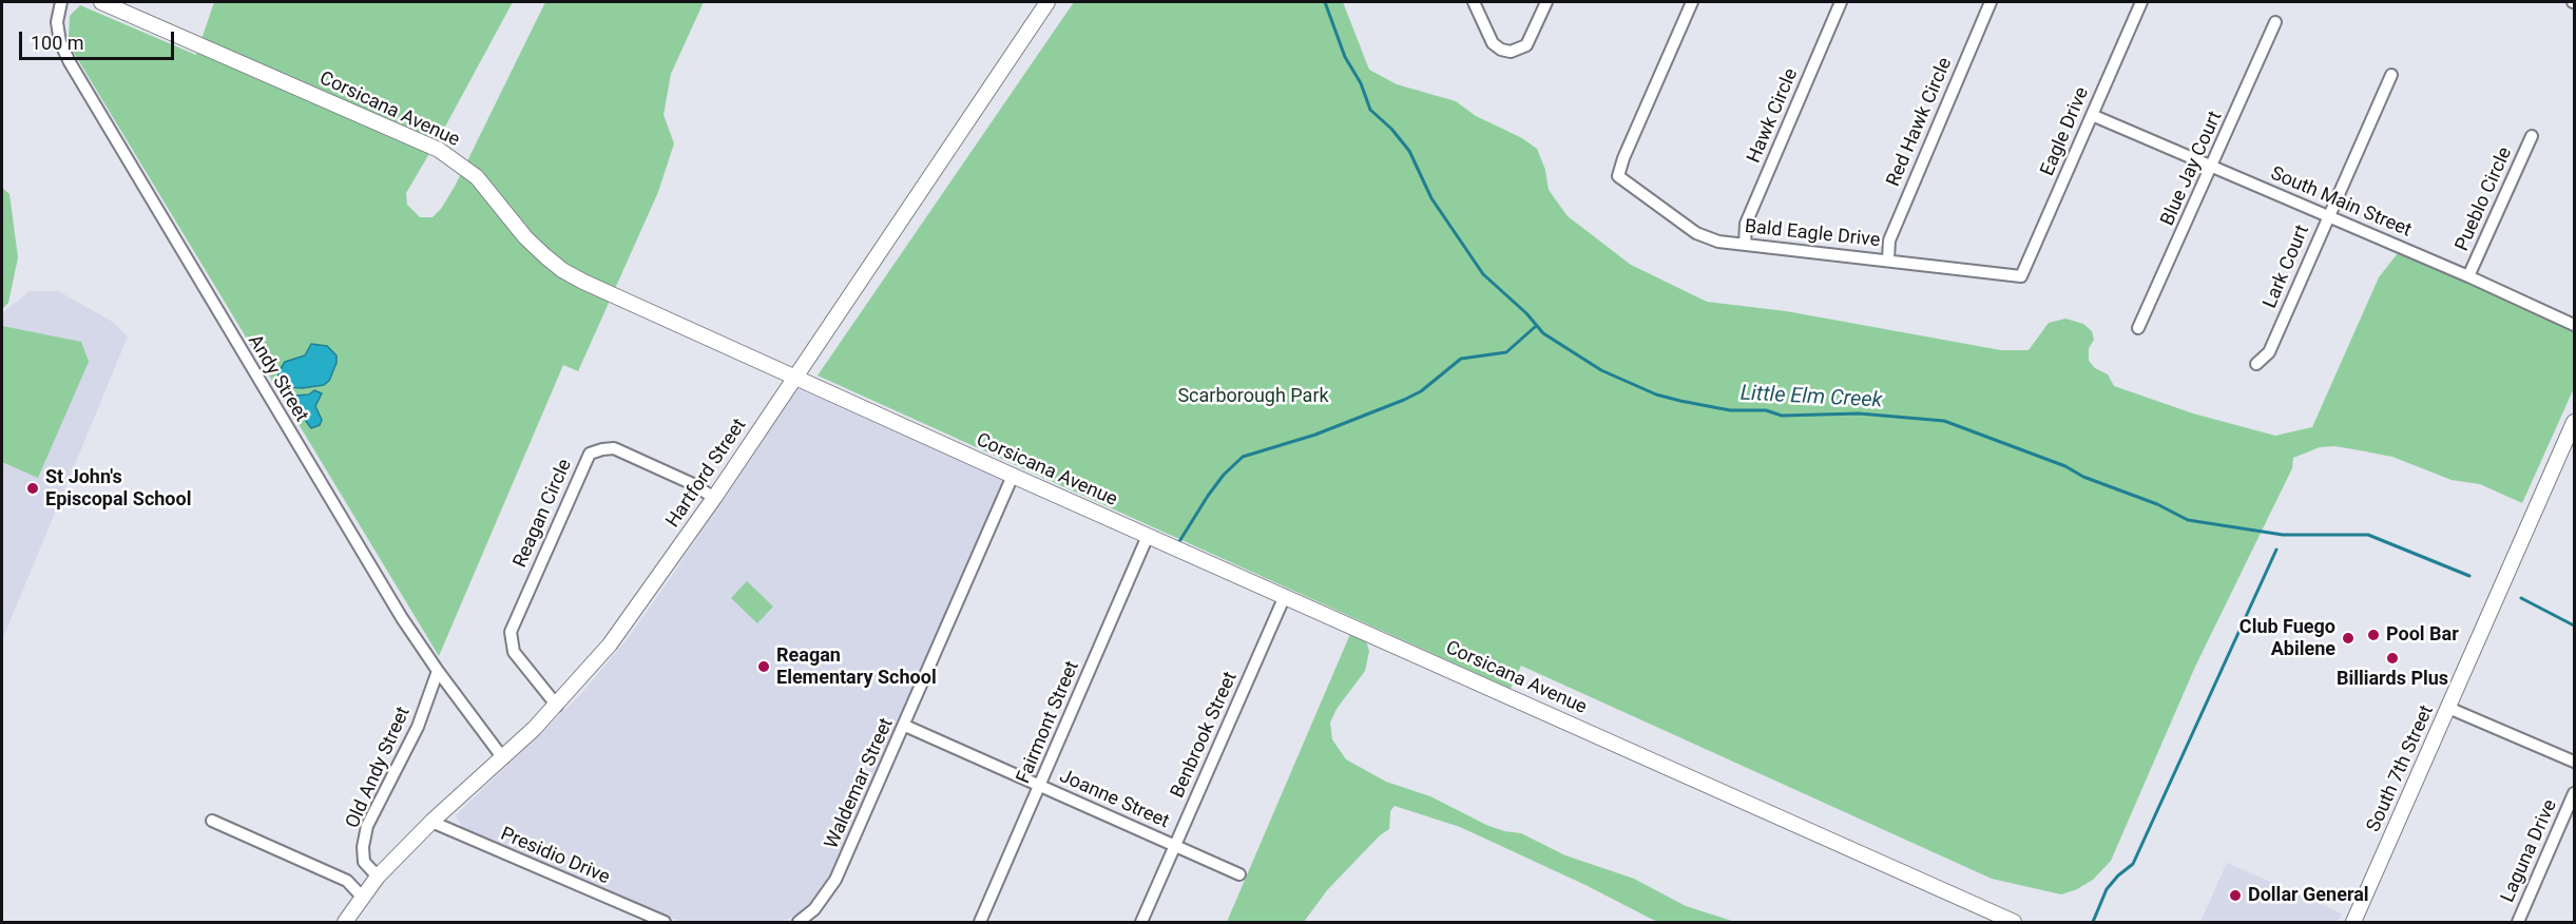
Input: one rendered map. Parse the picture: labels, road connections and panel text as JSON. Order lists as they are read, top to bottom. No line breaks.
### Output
{"streets":{"street":["Corsicana Avenue","Hawk Circle","Red Hawk Circle","Eagle Drive","Blue Jay Court","Pueblo Circle","South Main Street","Bald Eagle Drive","Lark Court","Andy Street","Hartford Street","Reagan Circle","Fairmont Street","Benbrook Street","Old Andy Street","South 7th Street","Waldemar Street","Joanne Street","Laguna Drive","Presidio Drive"]},"crossings":[["Corsicana Avenue","Hartford Street"],["Corsicana Avenue","Fairmont Street"],["Corsicana Avenue","Benbrook Street"],["Corsicana Avenue","Waldemar Street"],["Hawk Circle","Bald Eagle Drive"],["Red Hawk Circle","Bald Eagle Drive"],["Eagle Drive","South Main Street"],["Eagle Drive","Bald Eagle Drive"],["Blue Jay Court","South Main Street"],["Pueblo Circle","South Main Street"],["South Main Street","Lark Court"],["Andy Street","Hartford Street"],["Andy Street","Old Andy Street"],["Hartford Street","Reagan Circle"],["Hartford Street","Old Andy Street"],["Hartford Street","Presidio Drive"],["Fairmont Street","Joanne Street"],["Benbrook Street","Joanne Street"],["Waldemar Street","Joanne Street"]],"water":["Little Elm Creek"],"parks":["Scarborough Park"],"places":["St John's Episcopal School","Pool Bar","Club Fuego Abilene","Billiards Plus","Reagan Elementary School","Dollar General"],"scale_bar":"100 m"}
